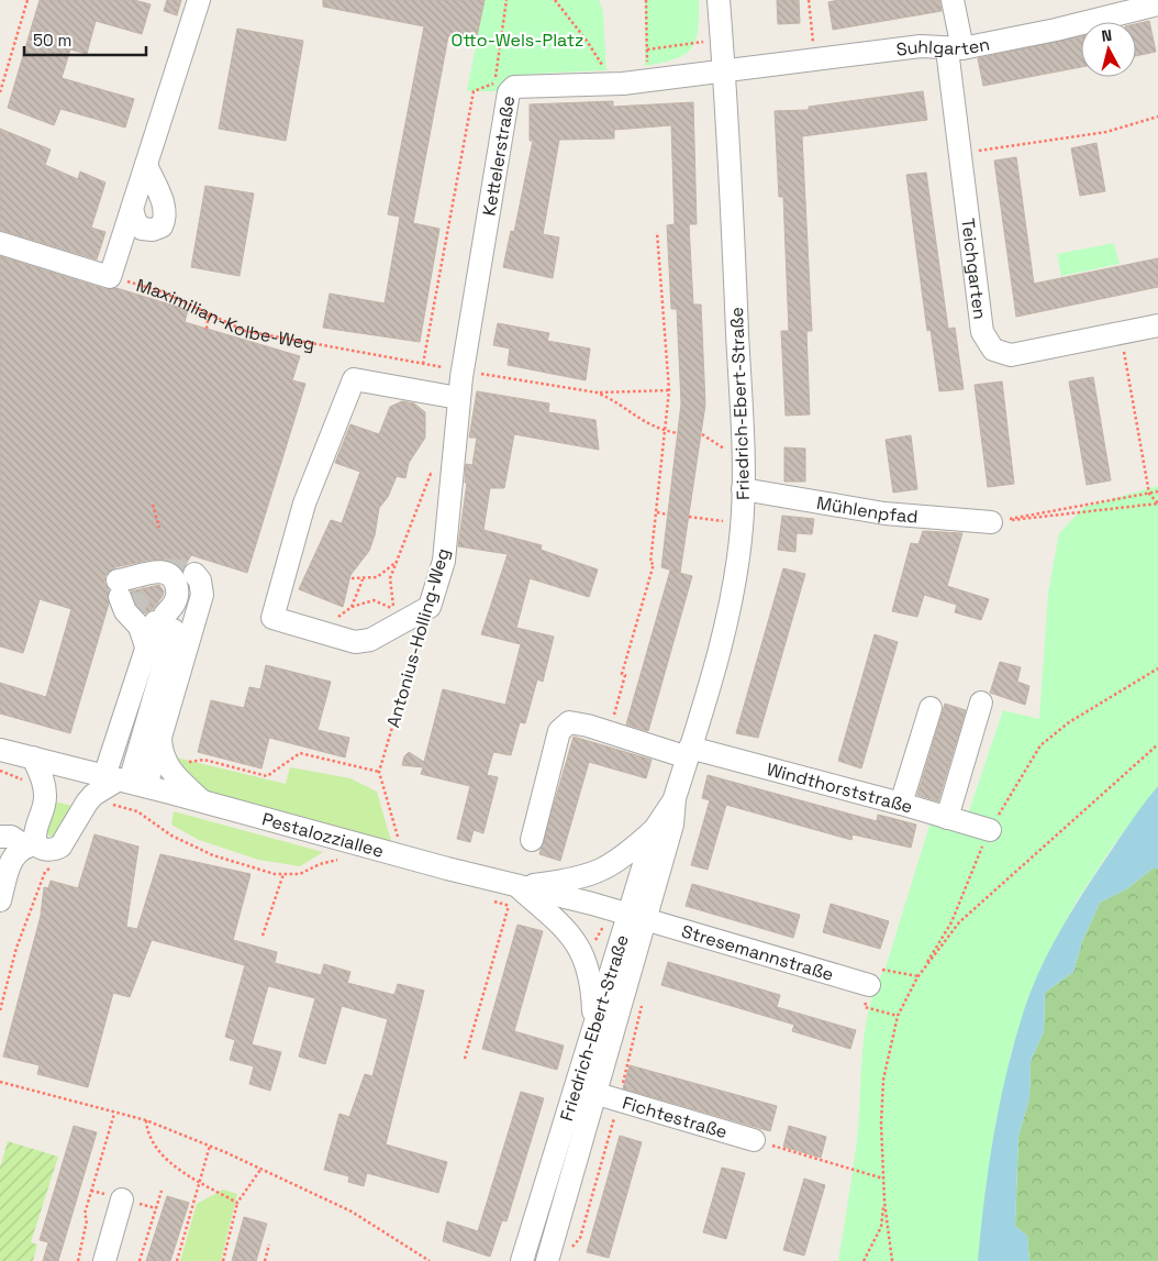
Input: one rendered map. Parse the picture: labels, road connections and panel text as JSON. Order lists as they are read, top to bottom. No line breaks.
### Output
{"streets":{"street":["Suhlgarten","Kettelerstraße","Teichgarten","Friedrich-Ebert-Straße","Mühlenpfad","Antonius-Holling-Weg","Windthorststraße","Pestalozziallee","Stresemannstraße","Fichtestraße"],"path":["Maximilian-Kolbe-Weg"]},"crossings":[["Suhlgarten","Kettelerstraße"],["Suhlgarten","Teichgarten"],["Suhlgarten","Friedrich-Ebert-Straße"],["Kettelerstraße","Friedrich-Ebert-Straße"],["Kettelerstraße","Antonius-Holling-Weg"],["Friedrich-Ebert-Straße","Mühlenpfad"],["Friedrich-Ebert-Straße","Windthorststraße"],["Friedrich-Ebert-Straße","Pestalozziallee"],["Friedrich-Ebert-Straße","Stresemannstraße"],["Friedrich-Ebert-Straße","Fichtestraße"],["Pestalozziallee","Stresemannstraße"]],"parks":["Otto-Wels-Platz"],"scale_bar":"50 m","north":"top"}
